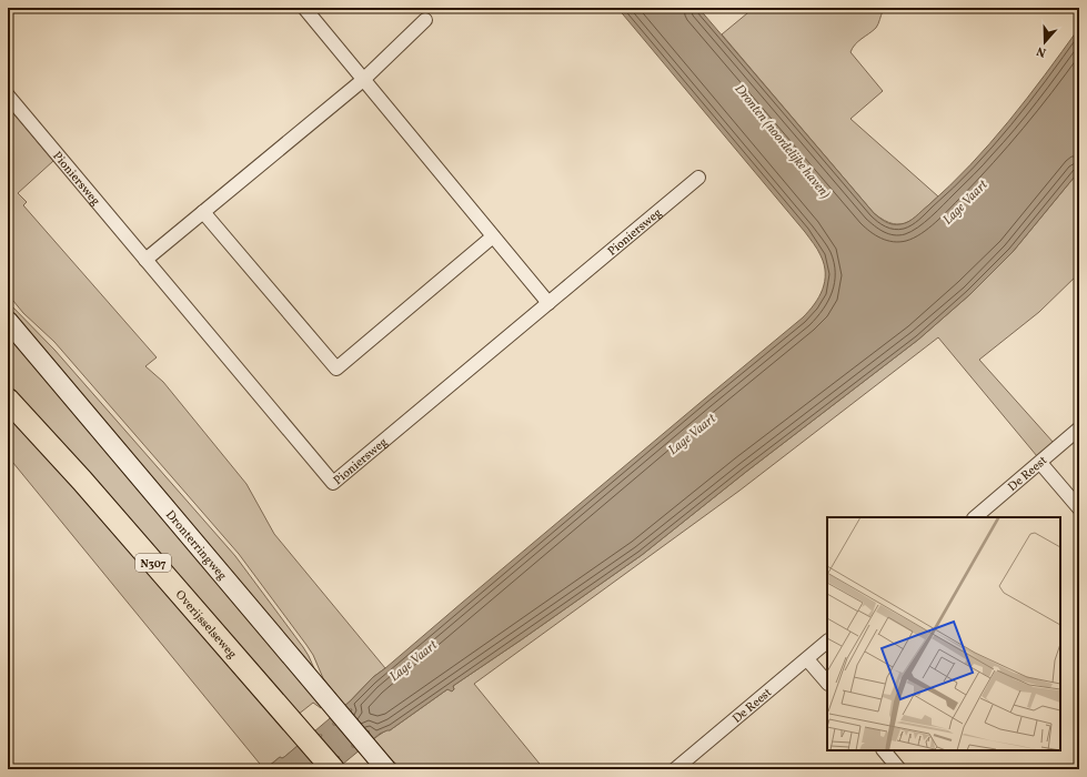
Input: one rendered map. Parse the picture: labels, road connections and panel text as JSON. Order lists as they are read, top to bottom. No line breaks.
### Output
{"streets":{"highway":["N307","Overijsselseweg"],"main road":["Dronterringweg"],"street":["Pioniersweg","De Reest"]},"water":["Dronten (noordelijke haven)","Lage Vaart"],"north":"bottom"}
